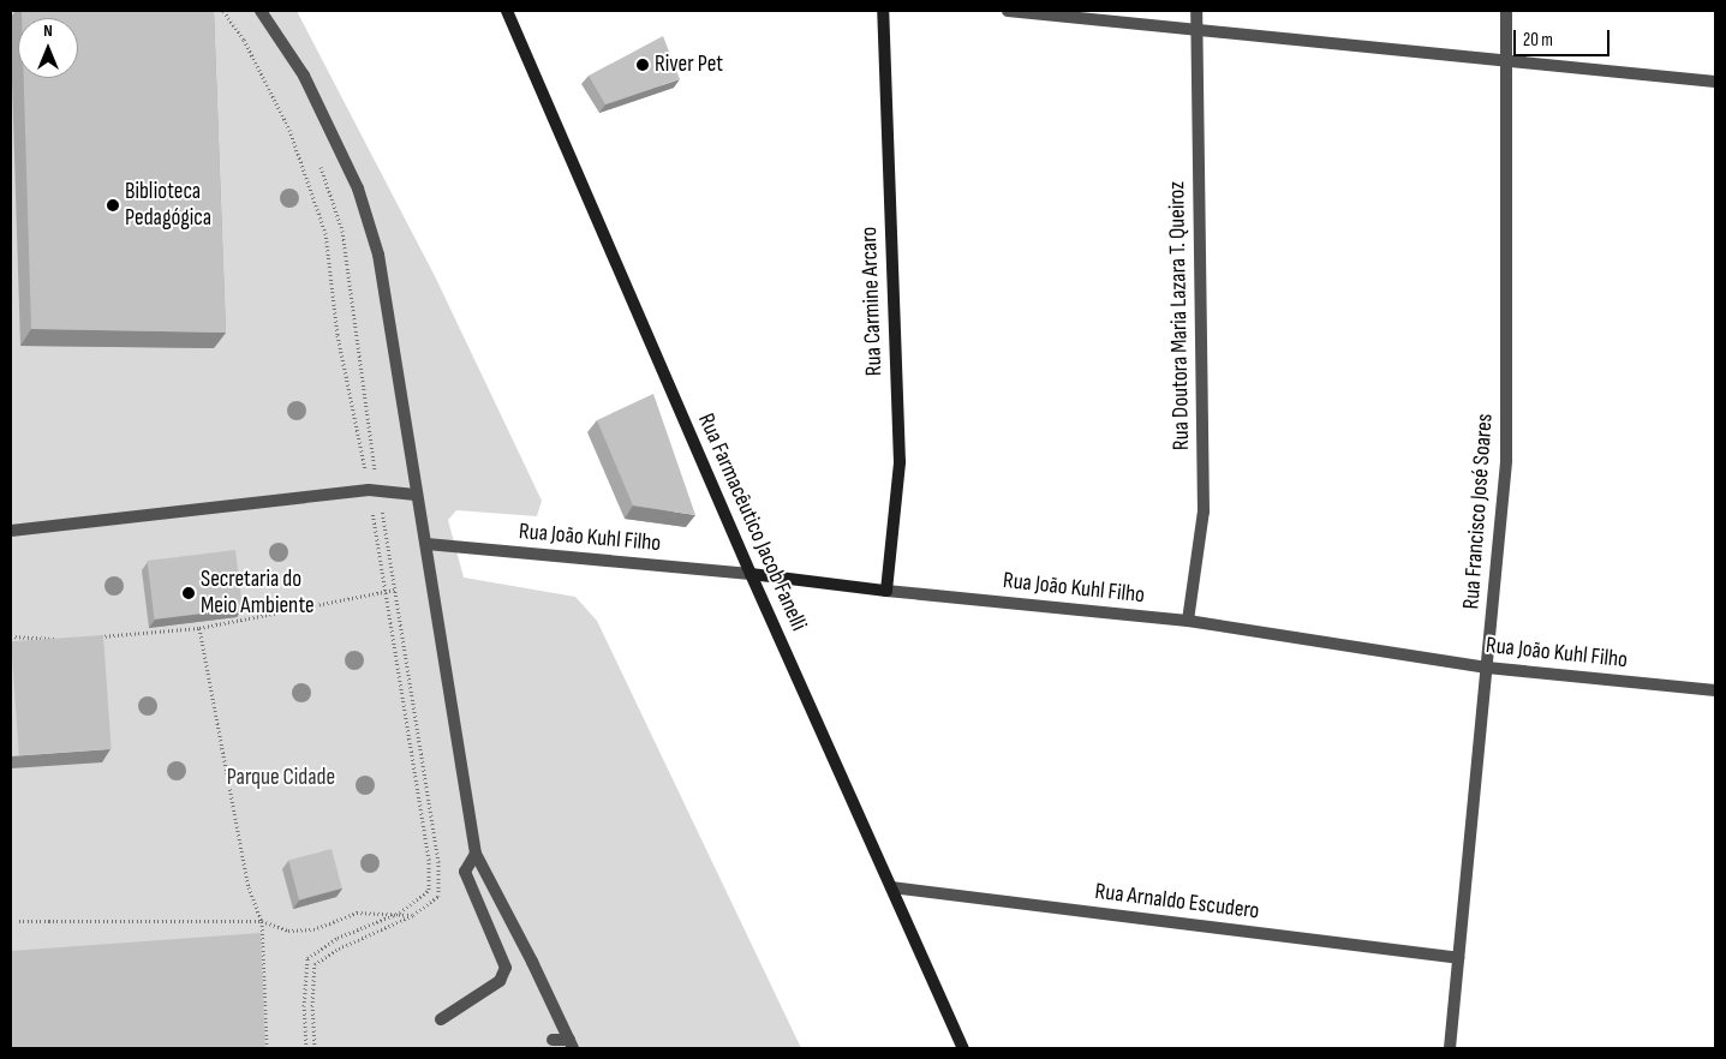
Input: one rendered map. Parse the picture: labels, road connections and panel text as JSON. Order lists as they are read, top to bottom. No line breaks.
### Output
{"streets":{"main road":["Rua Carmine Arcaro","Rua Farmacêutico Jacob Fanelli","Rua João Kuhl Filho"],"street":["Rua Doutora Maria Lazara T. Queiroz","Rua Francisco José Soares","Rua Arnaldo Escudero"]},"crossings":[["Rua Carmine Arcaro","Rua João Kuhl Filho"],["Rua Doutora Maria Lazara T. Queiroz","Rua João Kuhl Filho"],["Rua Francisco José Soares","Rua João Kuhl Filho"],["Rua Francisco José Soares","Rua Arnaldo Escudero"],["Rua Farmacêutico Jacob Fanelli","Rua João Kuhl Filho"],["Rua Farmacêutico Jacob Fanelli","Rua Arnaldo Escudero"]],"parks":["Parque Cidade"],"places":["River Pet","Biblioteca Pedagógica","Secretaria do Meio Ambiente"],"scale_bar":"20 m","north":"top"}
